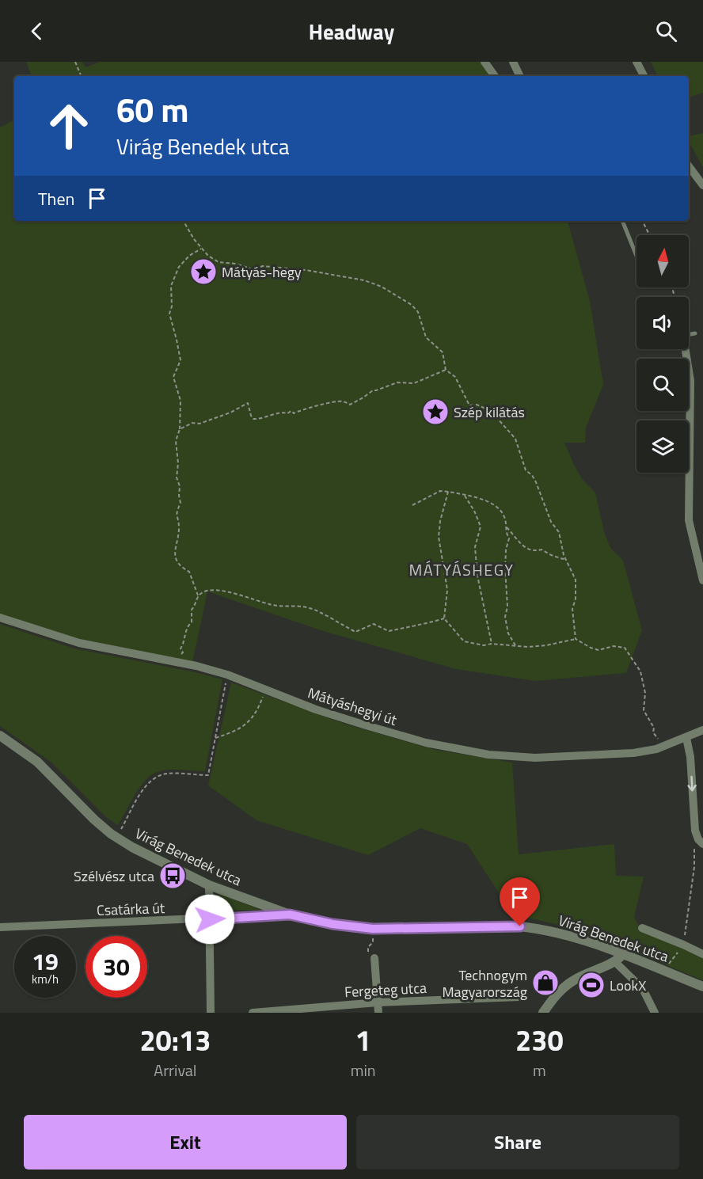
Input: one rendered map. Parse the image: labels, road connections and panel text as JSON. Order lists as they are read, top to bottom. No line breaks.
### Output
{"streets":{"street":["Mátyáshegyi út","Virág Benedek utca","Csatárka út","Fergeteg utca"]},"crossings":[["Virág Benedek utca","Csatárka út"]],"districts":["MÁTYÁSHEGY"],"places":{"place":["Mátyás-hegy","Szép kilátás"],"bus stop":["Szélvész utca"],"shop":["Technogym Magyarország"],"sports":["LookX"]},"north":"top","page":{"header":"Headway","turn":["60 m","Virág Benedek utca"],"then":"Then","speed":"19 km/h","limit":"30","eta":["20:13","Arrival","1","min","230","m"],"buttons":["Exit","Share"]}}
